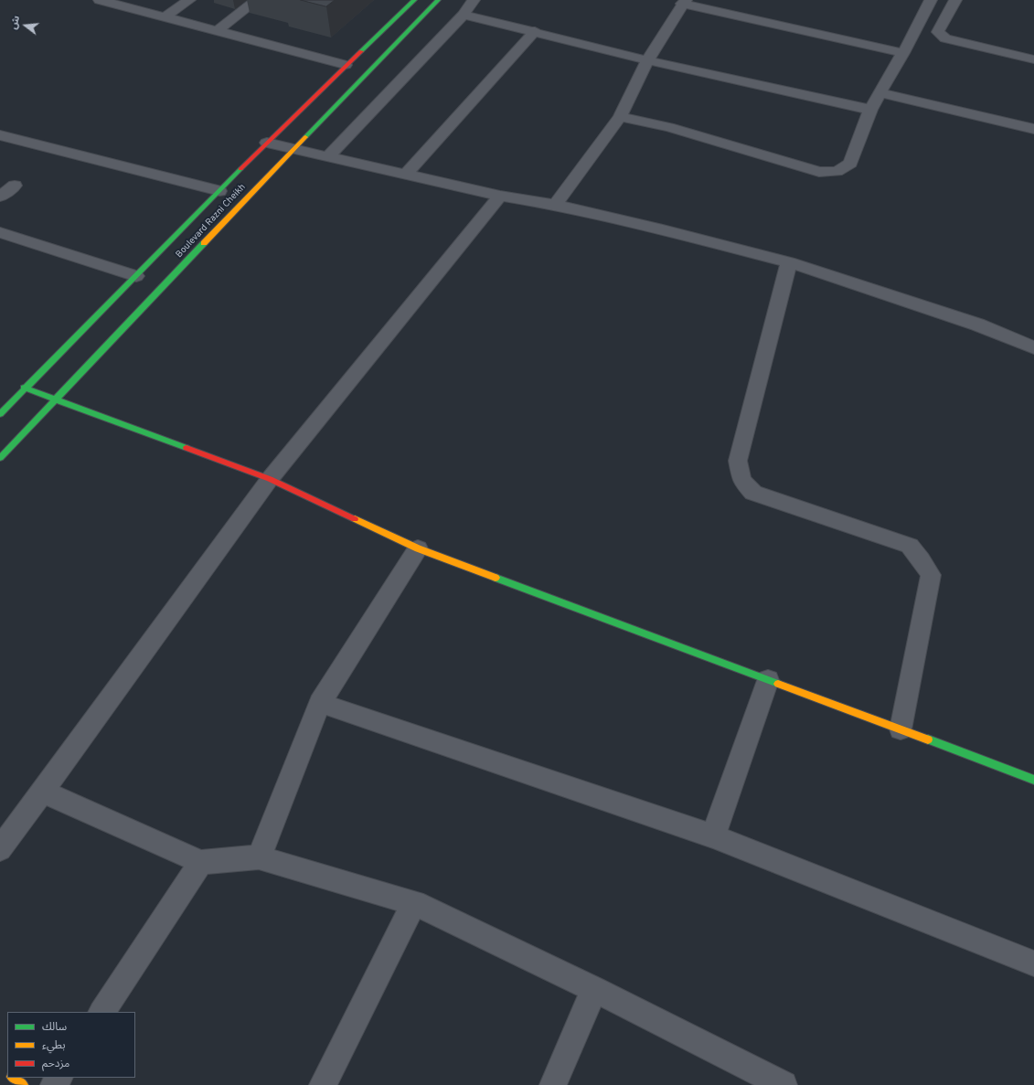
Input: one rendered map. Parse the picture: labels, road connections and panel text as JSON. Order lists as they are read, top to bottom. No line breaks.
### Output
{"streets":{"main road":["Boulevard Razni Cheikh"]},"legend":["سالك","بطيء","مزدحم"],"north":"left"}
